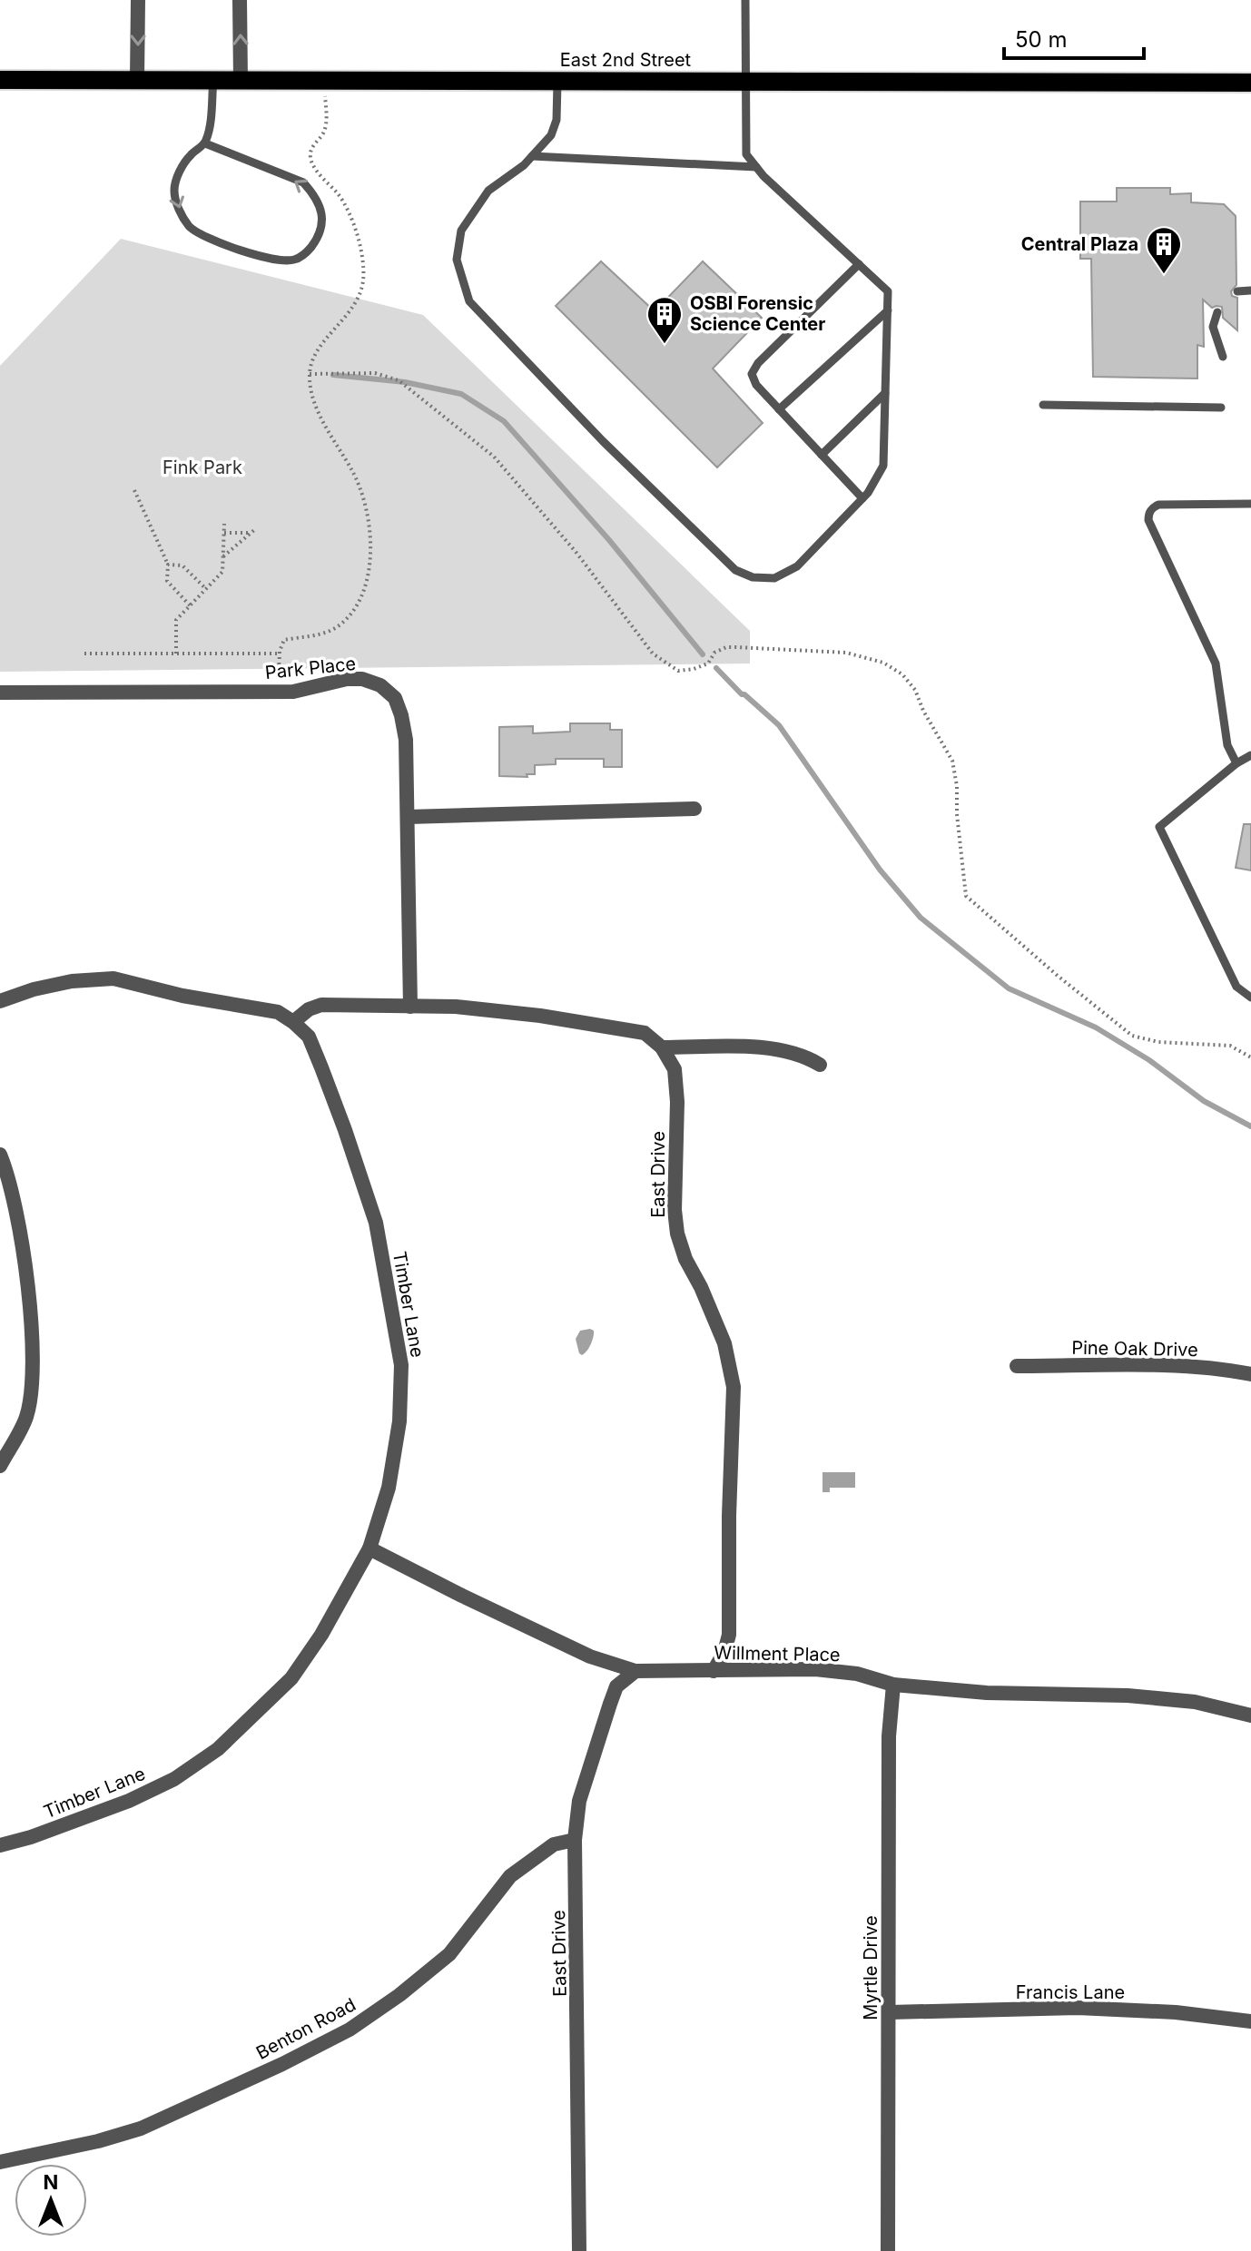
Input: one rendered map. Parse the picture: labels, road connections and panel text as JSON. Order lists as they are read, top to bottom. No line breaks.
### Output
{"streets":{"main road":["East 2nd Street"],"street":["Park Place","East Drive","Timber Lane","Pine Oak Drive","Willment Place","Myrtle Drive","Francis Lane","Benton Road"]},"crossings":[["East Drive","Willment Place"],["East Drive","Benton Road"],["Timber Lane","Willment Place"],["Willment Place","Myrtle Drive"],["Myrtle Drive","Francis Lane"]],"parks":["Fink Park"],"places":{"building":["Central Plaza","OSBI Forensic Science Center"]},"scale_bar":"50 m","north":"top"}
